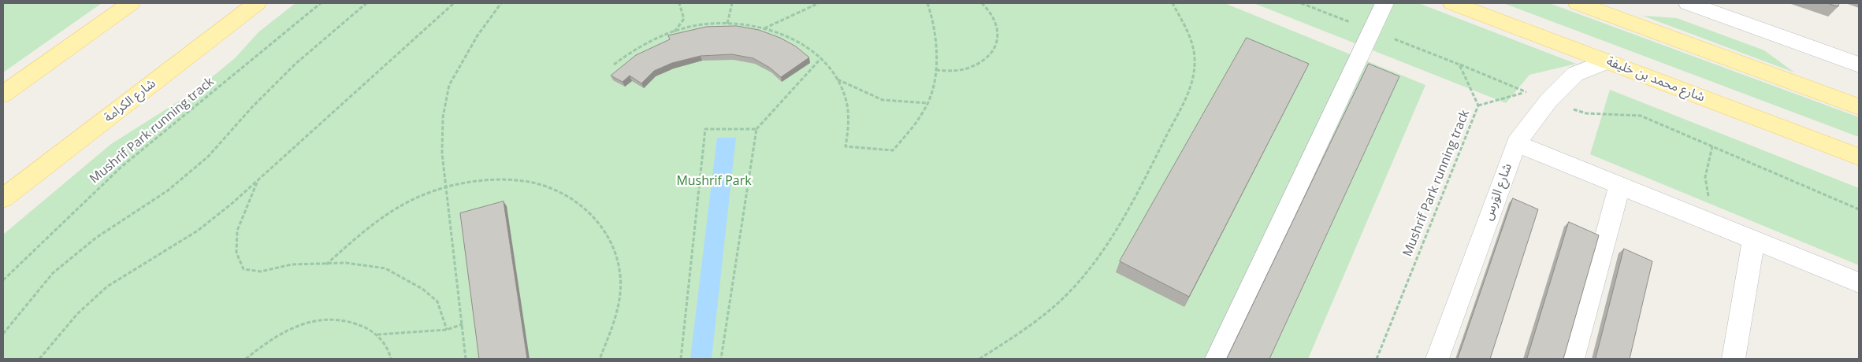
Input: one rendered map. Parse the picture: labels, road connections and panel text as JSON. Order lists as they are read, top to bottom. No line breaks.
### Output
{"streets":{"main road":["شارع محمد بن خليفة","شارع الكرامة"],"street":["شارع الوَرس"],"path":["Mushrif Park running track"]},"crossings":[["شارع محمد بن خليفة","شارع الوَرس"]],"parks":["Mushrif Park"]}
